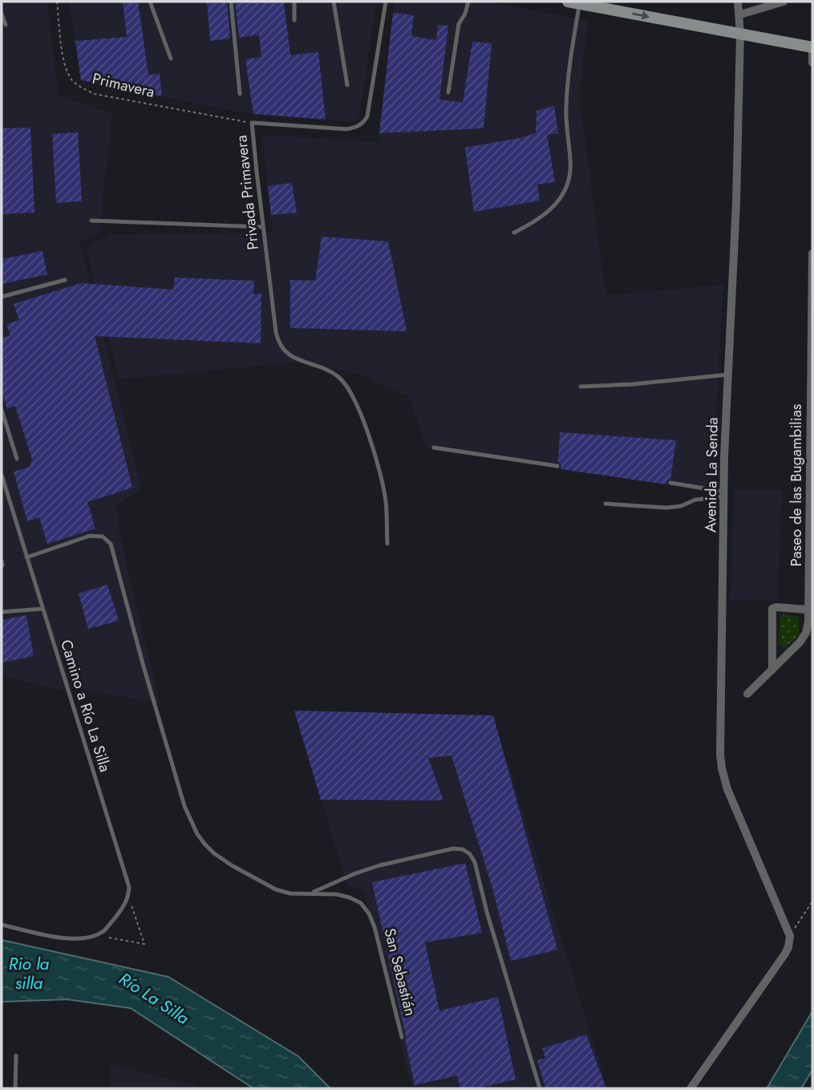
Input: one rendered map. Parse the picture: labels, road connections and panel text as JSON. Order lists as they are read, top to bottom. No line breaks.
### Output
{"streets":{"street":["Avenida La Senda","Paseo de las Bugambilias"],"lane":["Privada Primavera","Camino a Río La Silla","San Sebastián"],"path":["Primavera"]},"crossings":[["Primavera","Privada Primavera"],["Camino a Río La Silla","San Sebastián"]],"water":["Rio la silla","Río La Silla"]}
